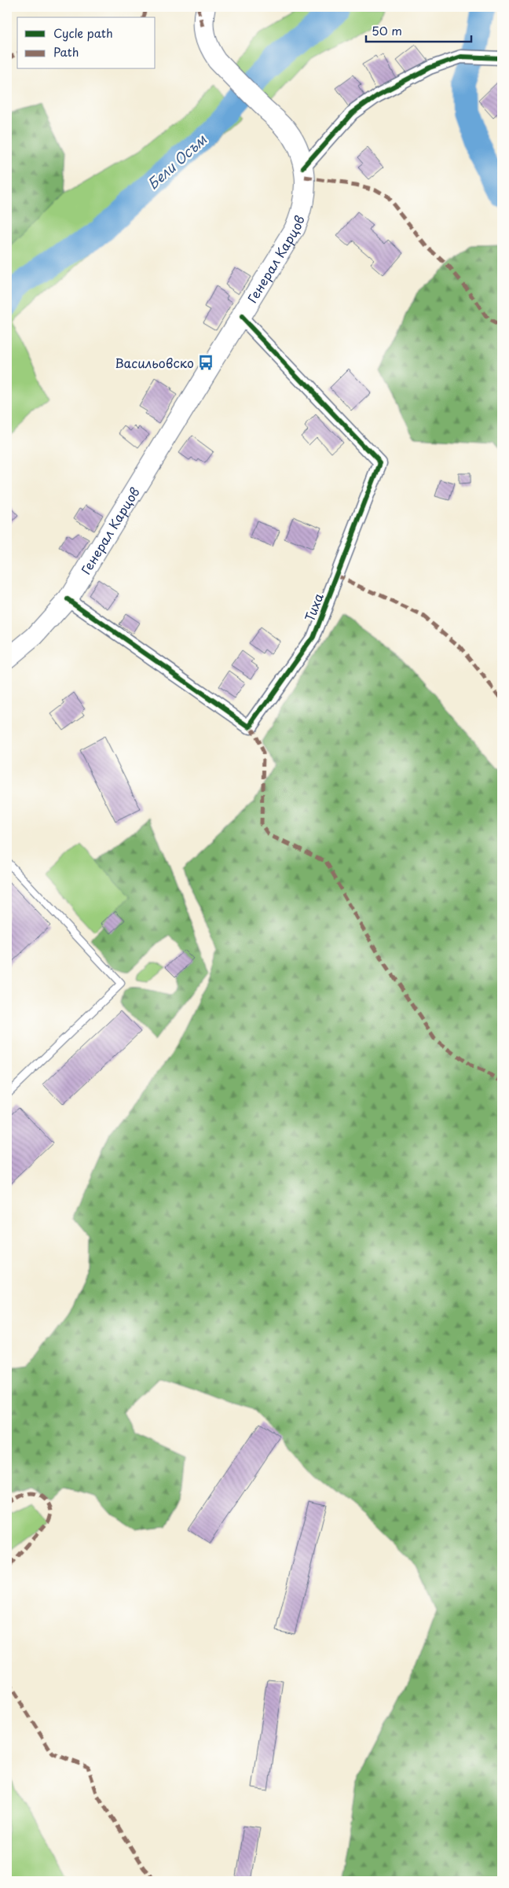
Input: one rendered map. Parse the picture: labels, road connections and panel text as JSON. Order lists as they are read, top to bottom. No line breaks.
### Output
{"streets":{"main road":["Генерал Карцов"],"street":["Тиха"]},"crossings":[["Генерал Карцов","Тиха"]],"water":["Бели Осъм"],"places":{"bus stop":["Васильовско"]},"legend":["Cycle path","Path"],"scale_bar":"50 m"}
